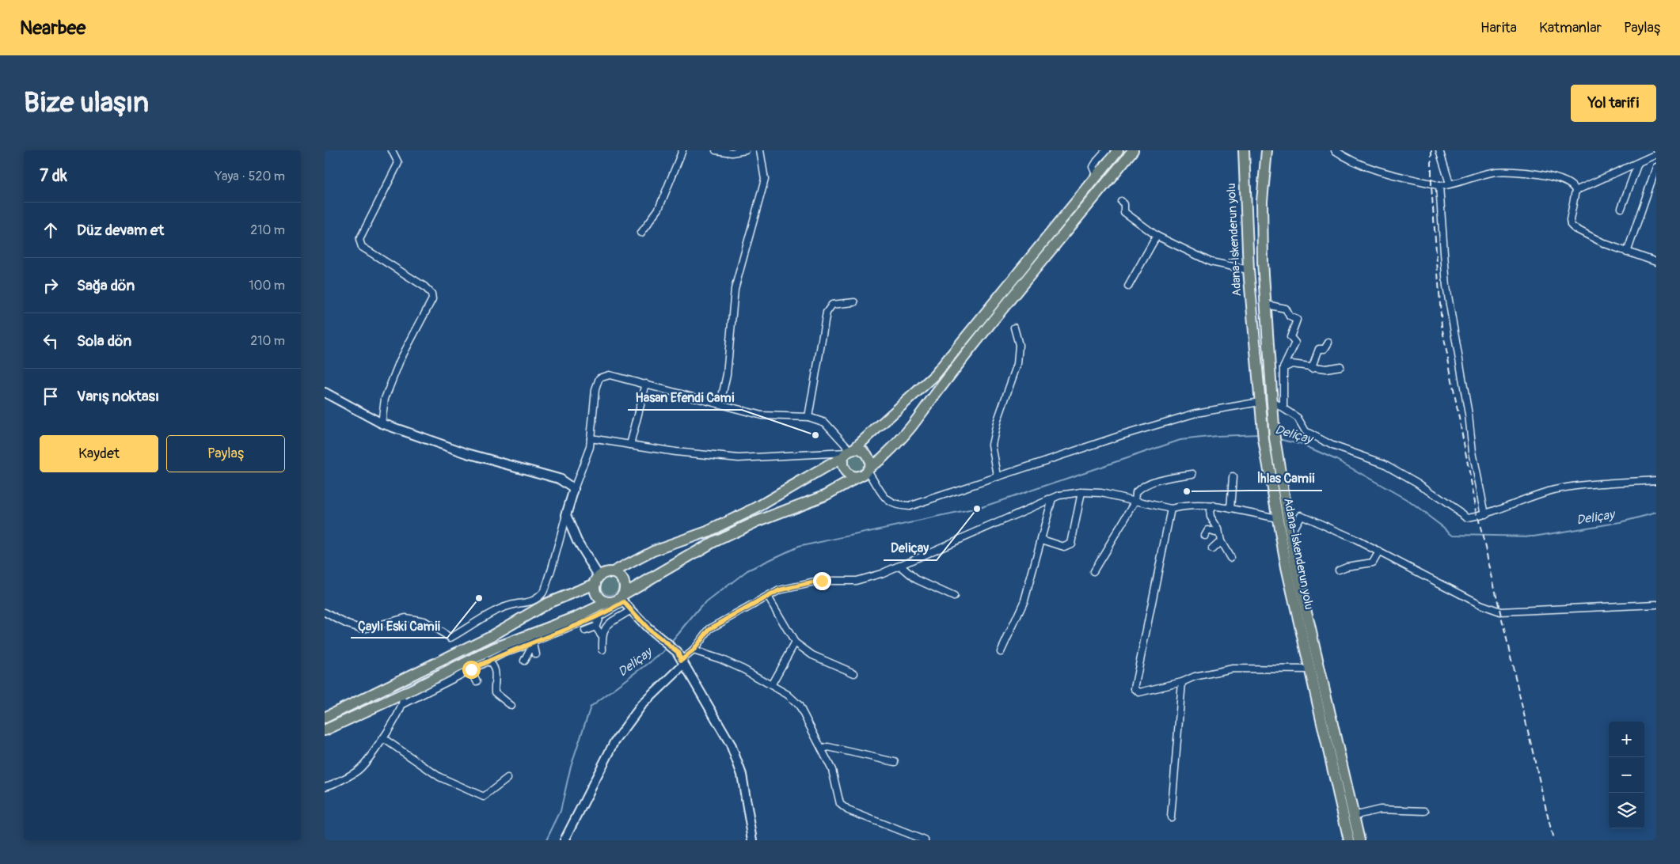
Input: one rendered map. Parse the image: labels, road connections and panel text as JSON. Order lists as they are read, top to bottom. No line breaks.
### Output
{"streets":{"highway":["Adana-İskenderun yolu"]},"water":["Deliçay"],"places":["Hasan Efendi Cami","İhlas Camii","Deliçay","Çaylı Eski Camii"],"page":{"header":"Nearbee","nav":["Harita","Katmanlar","Paylaş"],"buttons":["Yol tarifi",["Kaydet","Paylaş"]],"title":"Bize ulaşın","heading":["7 dk","Yaya · 520 m"],"list":[["Düz devam et","210 m"],["Sağa dön","100 m"],["Sola dön","210 m"],"Varış noktası"],"map_buttons":["+","−"]}}
